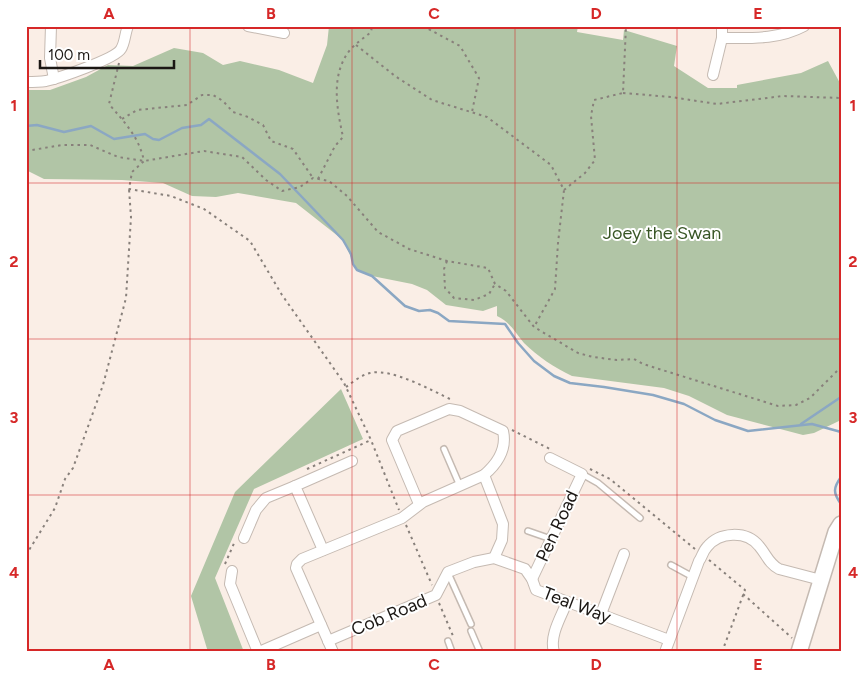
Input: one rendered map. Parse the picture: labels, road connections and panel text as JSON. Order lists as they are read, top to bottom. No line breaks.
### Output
{"streets":{"street":["Pen Road","Teal Way","Cob Road"]},"crossings":[["Pen Road","Teal Way"]],"parks":["Joey the Swan"],"scale_bar":"100 m","grid":{"columns":["A","B","C","D","E"],"rows":["1","2","3","4"]}}
